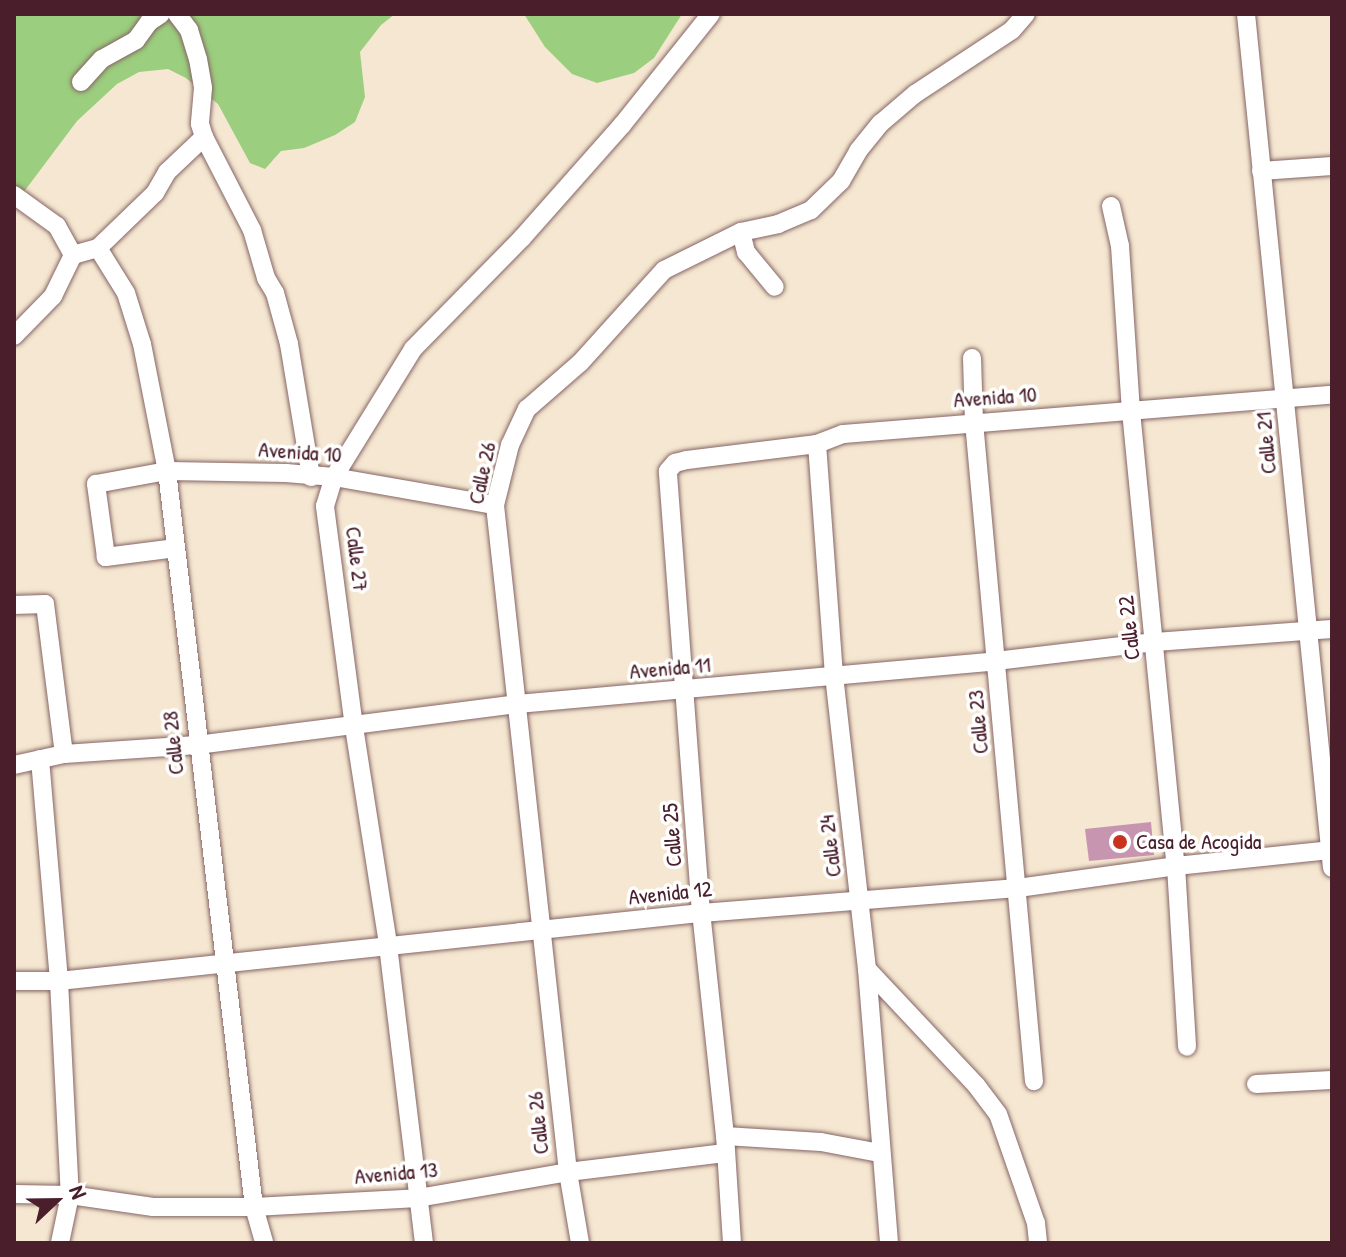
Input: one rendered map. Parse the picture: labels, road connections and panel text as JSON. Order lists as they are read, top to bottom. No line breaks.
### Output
{"streets":{"street":["Avenida 10","Calle 21","Calle 26","Calle 27","Calle 22","Avenida 11","Calle 23","Calle 28","Calle 25","Calle 24","Avenida 12","Avenida 13"]},"crossings":[["Avenida 10","Calle 21"],["Avenida 10","Calle 26"],["Avenida 10","Calle 27"],["Avenida 10","Calle 22"],["Avenida 10","Calle 23"],["Avenida 10","Calle 28"],["Avenida 10","Calle 25"],["Avenida 10","Calle 24"],["Calle 21","Avenida 11"],["Calle 21","Avenida 12"],["Calle 26","Avenida 11"],["Calle 26","Avenida 12"],["Calle 26","Avenida 13"],["Calle 27","Avenida 11"],["Calle 27","Avenida 12"],["Calle 27","Avenida 13"],["Calle 22","Avenida 11"],["Calle 22","Avenida 12"],["Avenida 11","Calle 23"],["Avenida 11","Calle 28"],["Avenida 11","Calle 25"],["Avenida 11","Calle 24"],["Calle 23","Avenida 12"],["Calle 28","Avenida 12"],["Calle 28","Avenida 13"],["Calle 25","Avenida 12"],["Calle 25","Avenida 13"],["Calle 24","Avenida 12"],["Calle 24","Avenida 13"]],"places":["Casa de Acogida"],"north":"right"}
